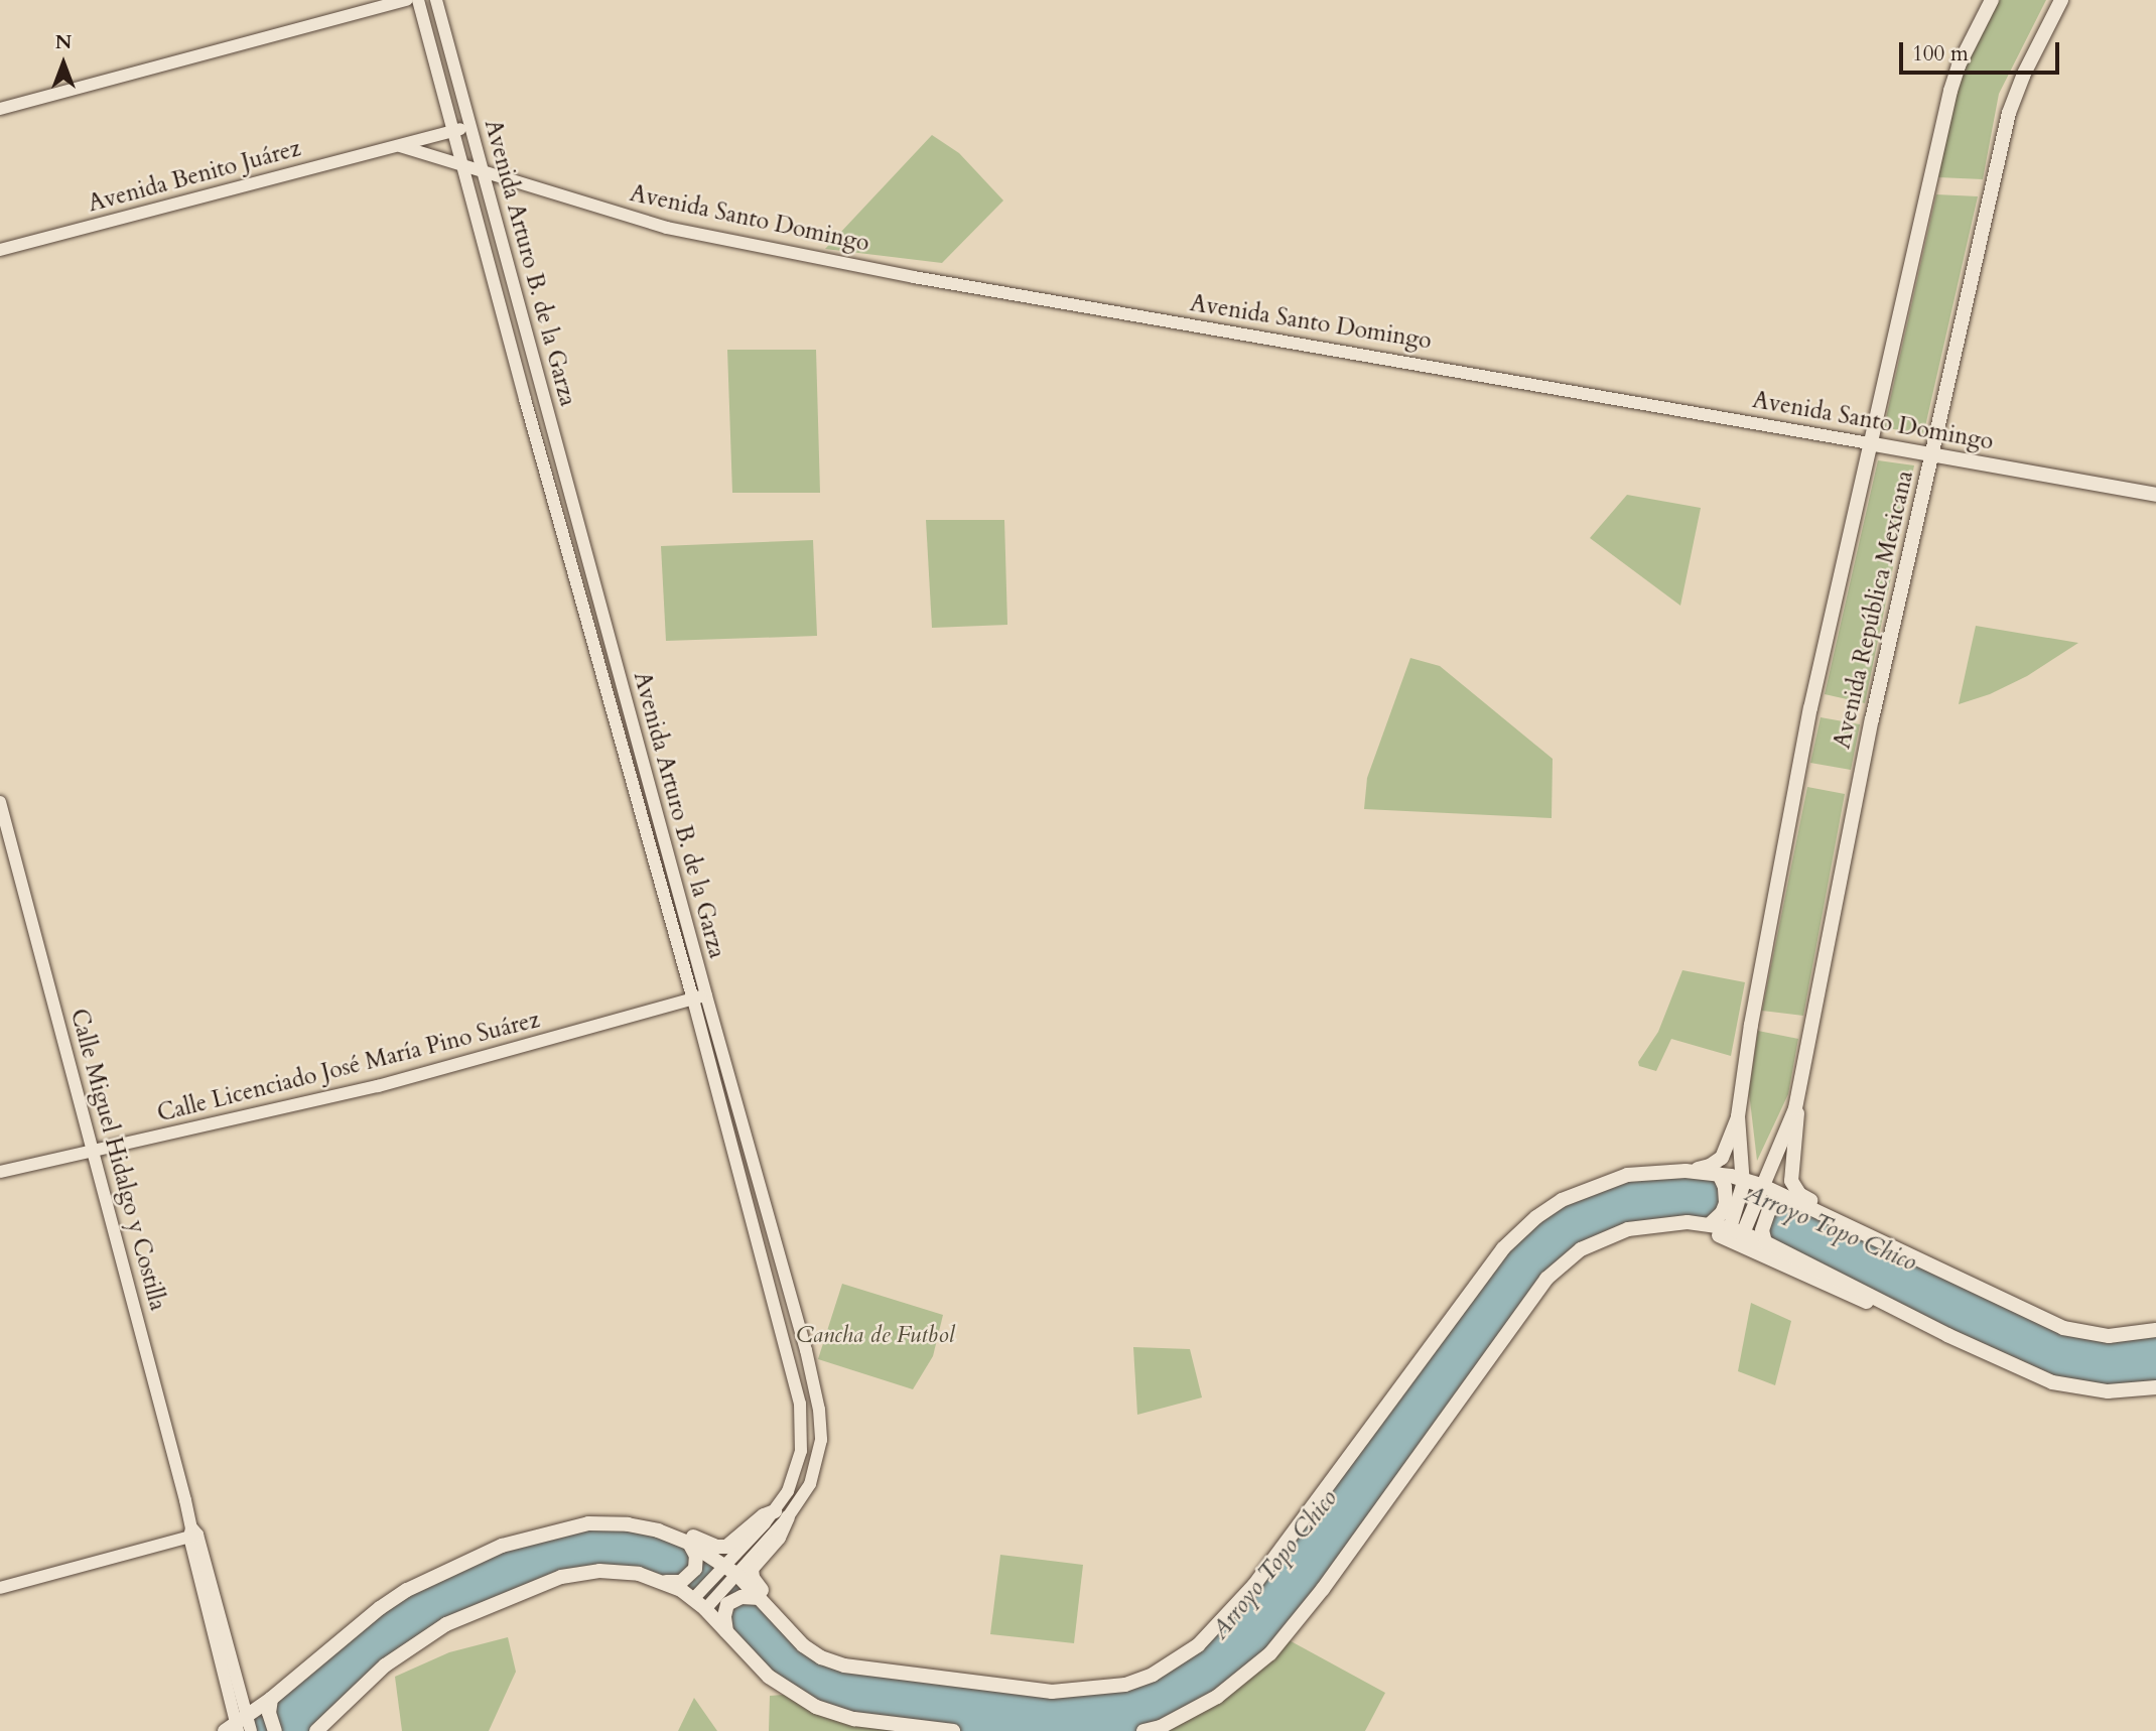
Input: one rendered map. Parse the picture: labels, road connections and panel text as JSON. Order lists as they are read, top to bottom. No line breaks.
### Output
{"streets":{"main road":["Avenida Santo Domingo","Avenida República Mexicana"],"street":["Avenida Benito Juárez","Avenida Arturo B. de la Garza","Calle Licenciado José María Pino Suárez","Calle Miguel Hidalgo y Costilla"]},"crossings":[["Avenida Benito Juárez","Avenida Arturo B. de la Garza"],["Avenida Santo Domingo","Avenida Arturo B. de la Garza"],["Avenida Santo Domingo","Avenida República Mexicana"],["Avenida Arturo B. de la Garza","Calle Licenciado José María Pino Suárez"],["Calle Licenciado José María Pino Suárez","Calle Miguel Hidalgo y Costilla"]],"water":["Arroyo Topo Chico"],"parks":["Cancha de Futbol"],"scale_bar":"100 m","north":"top"}
